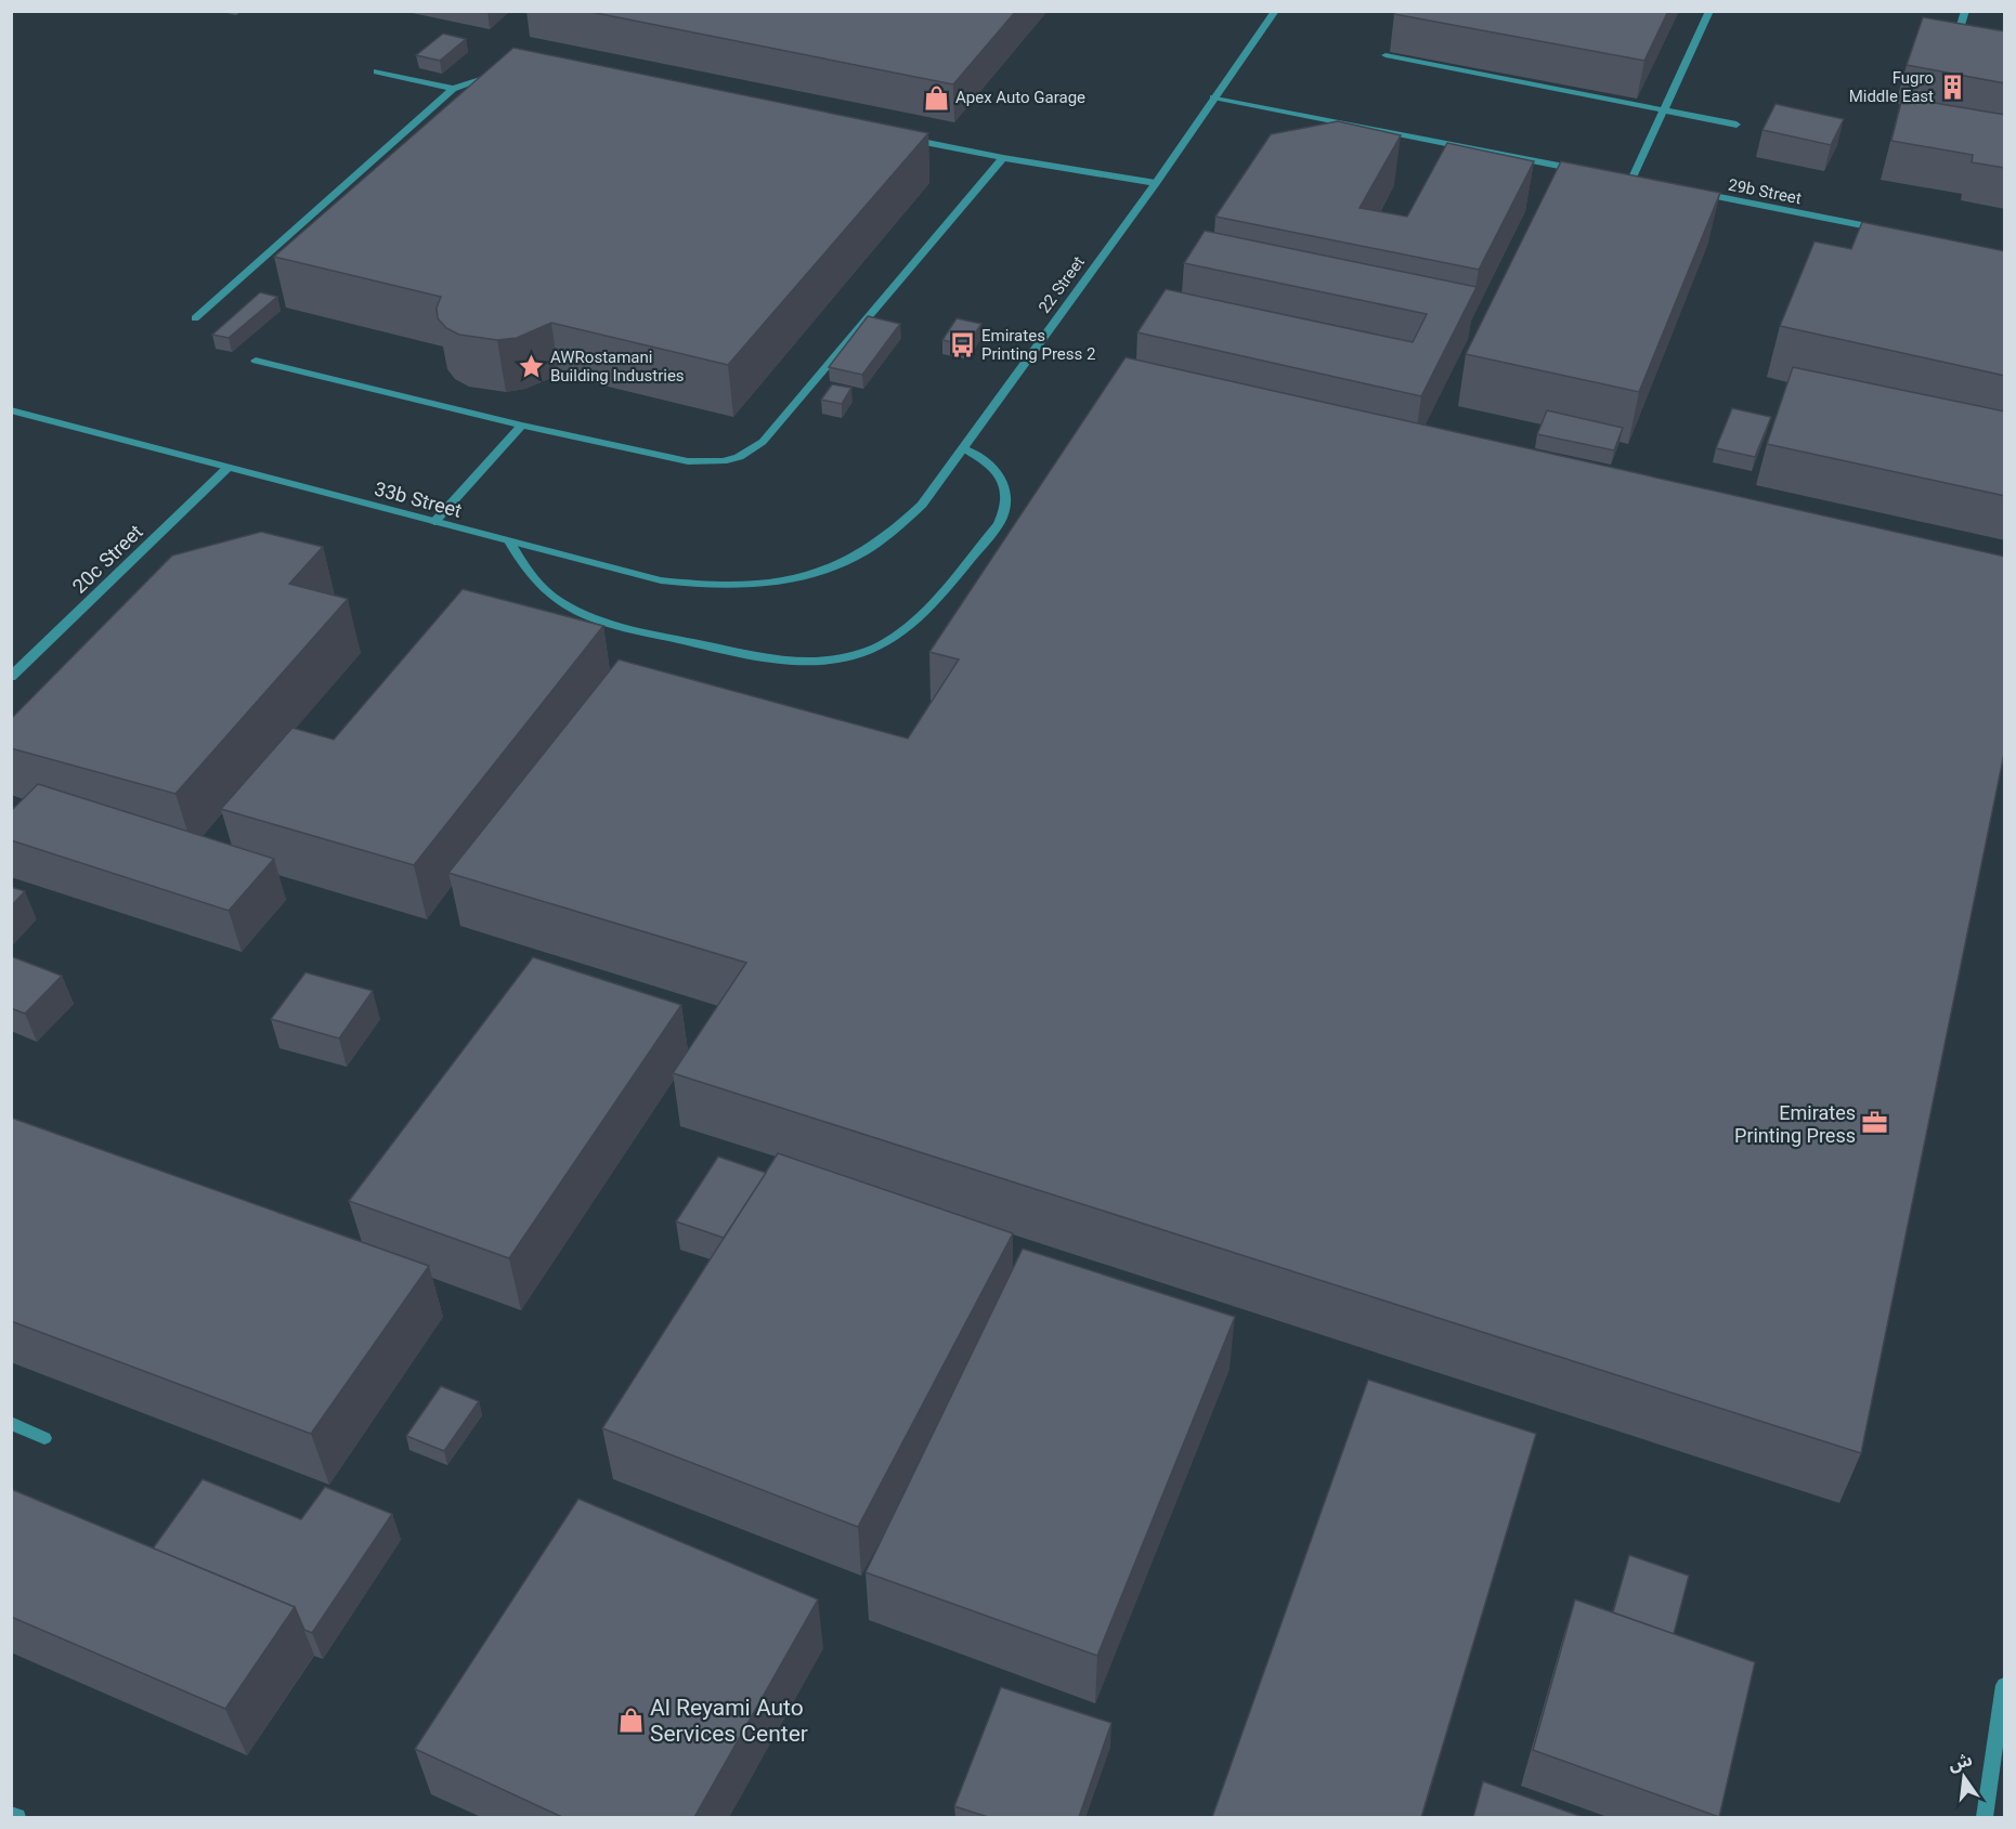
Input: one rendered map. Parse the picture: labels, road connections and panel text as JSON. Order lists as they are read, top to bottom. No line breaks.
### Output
{"streets":{"street":["29b Street","22 Street","33b Street","20c Street"]},"crossings":[["22 Street","33b Street"],["33b Street","20c Street"]],"places":{"building":["Fugro Middle East"],"shop":["Apex Auto Garage","Al Reyami Auto Services Center"],"bus stop":["Emirates Printing Press 2"],"place":["AWRostamani Building Industries"],"office":["Emirates Printing Press"]},"north":"top"}
